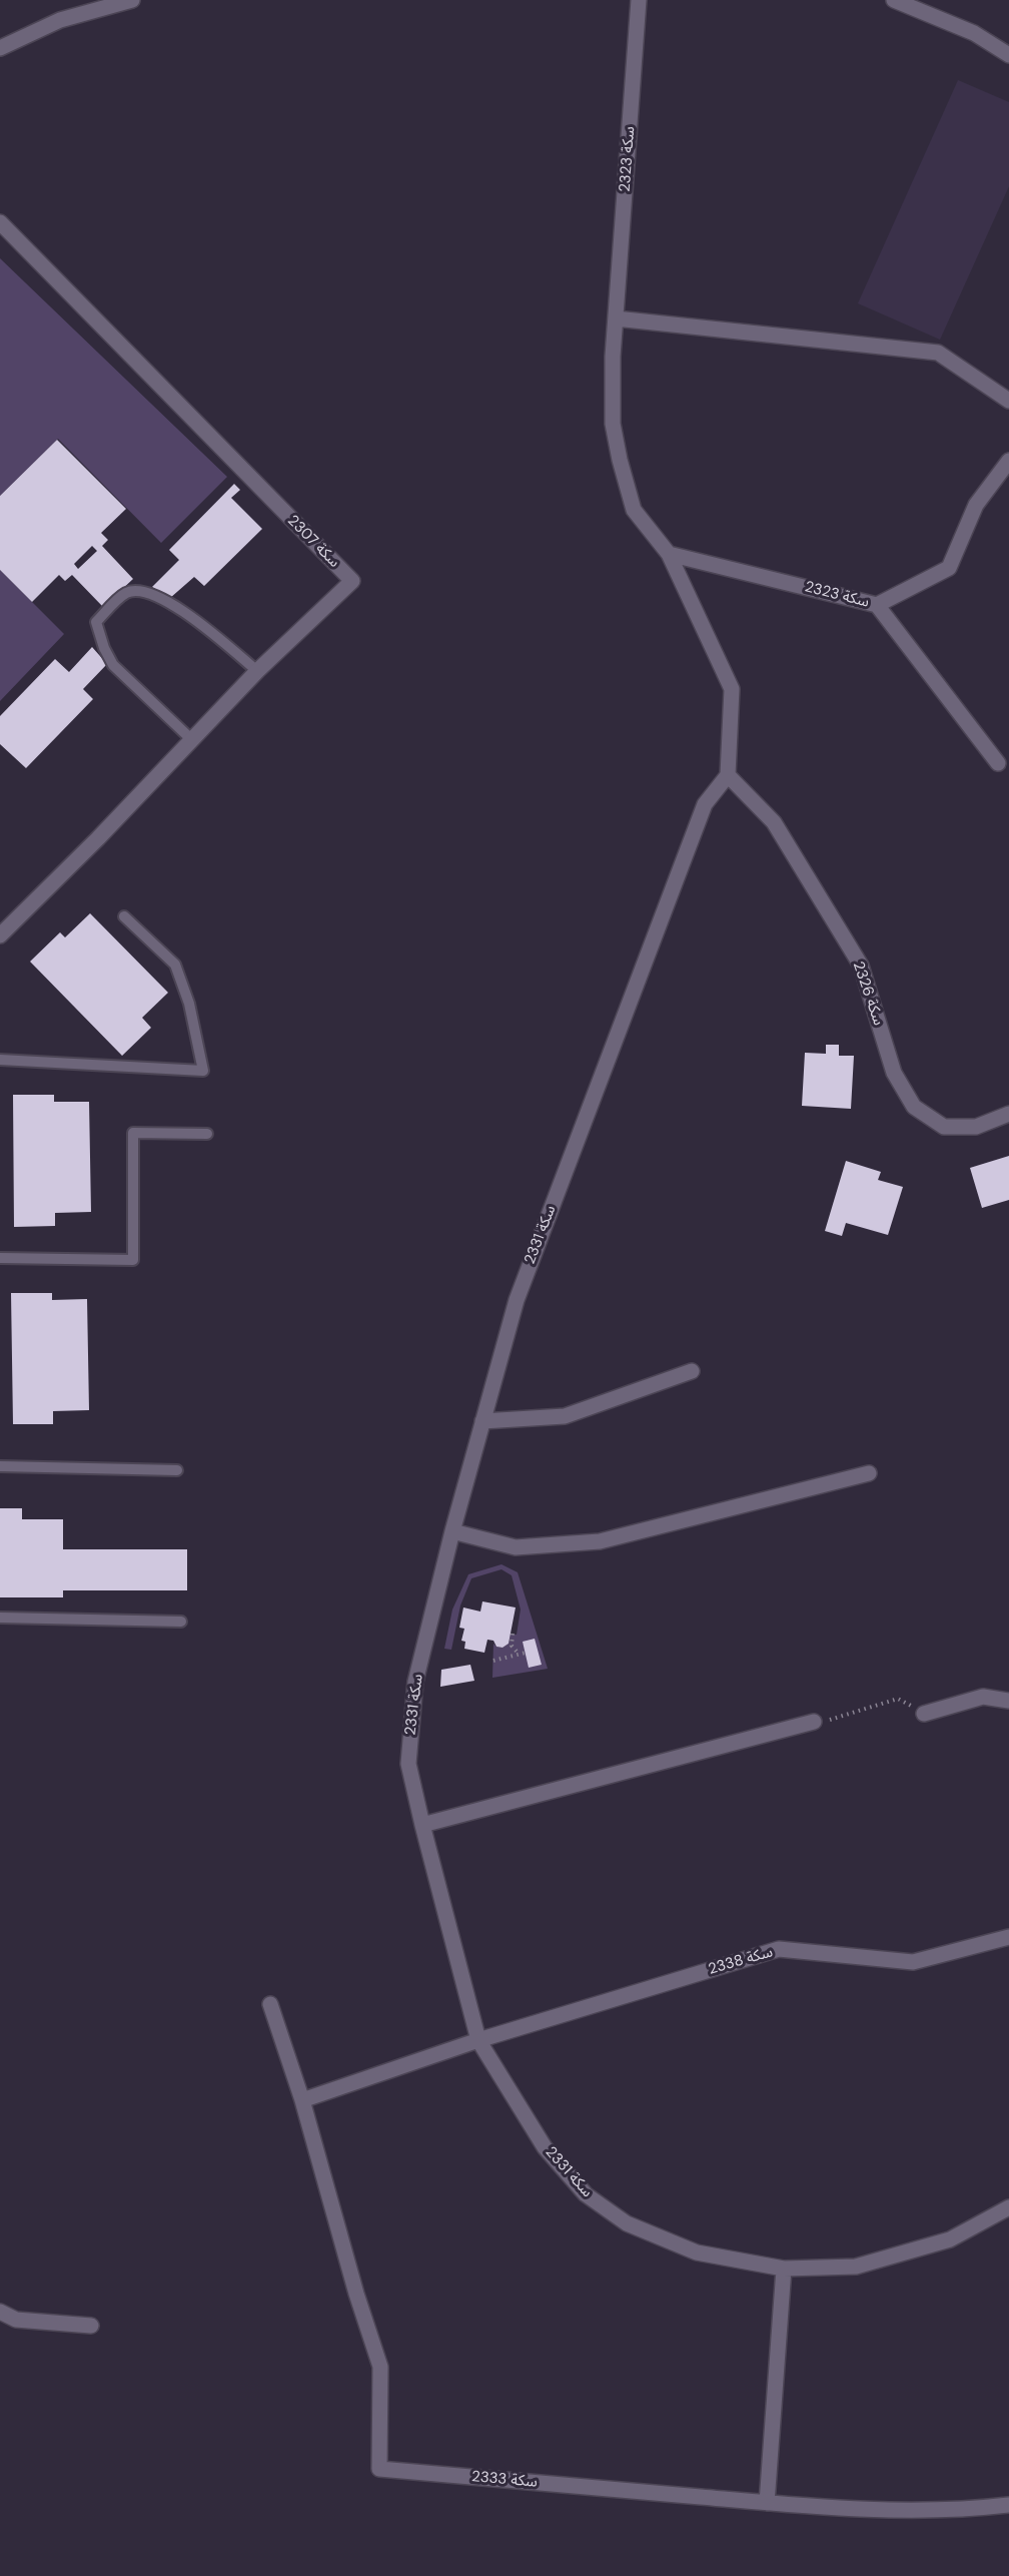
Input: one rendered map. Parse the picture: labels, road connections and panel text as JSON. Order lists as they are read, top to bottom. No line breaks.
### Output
{"streets":{"street":["سكة 2323","سكة 2307","سكة 2326","سكة 2331","سكة 2338","سكة 2333"]},"crossings":[["سكة 2323","سكة 2326"],["سكة 2323","سكة 2331"],["سكة 2326","سكة 2331"],["سكة 2331","سكة 2338"]]}
